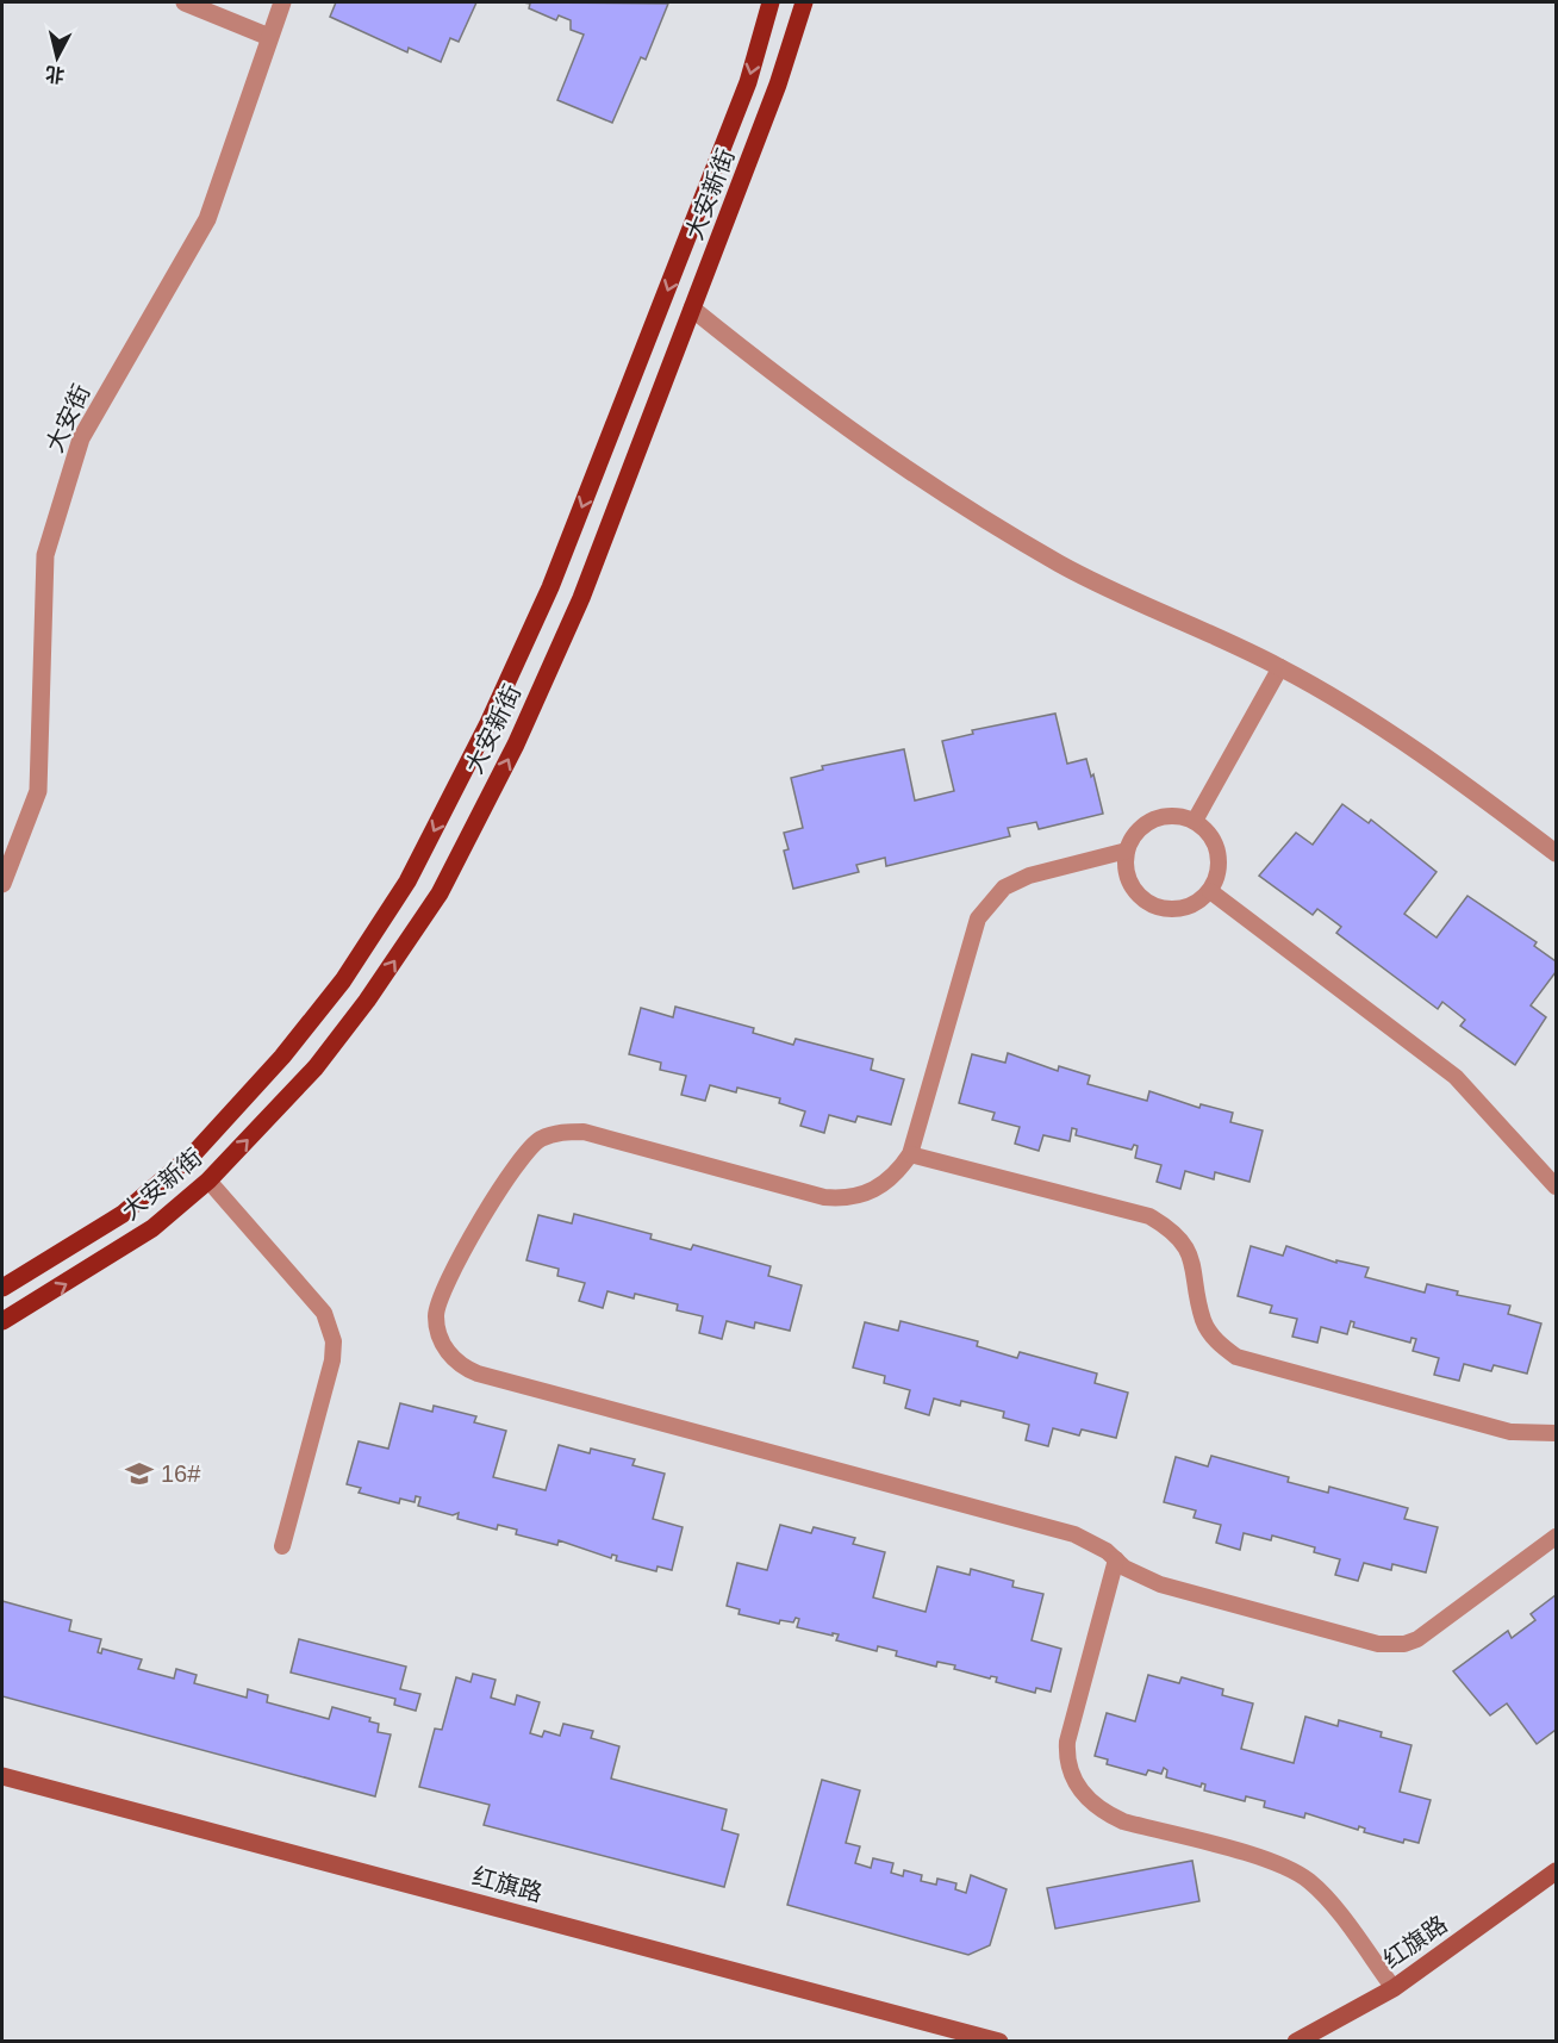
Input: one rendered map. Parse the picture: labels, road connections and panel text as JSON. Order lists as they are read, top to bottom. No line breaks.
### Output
{"streets":{"main road":["大安新街"],"street":["大安街","红旗路"]},"places":{"school or university":["16#"]},"north":"bottom"}
